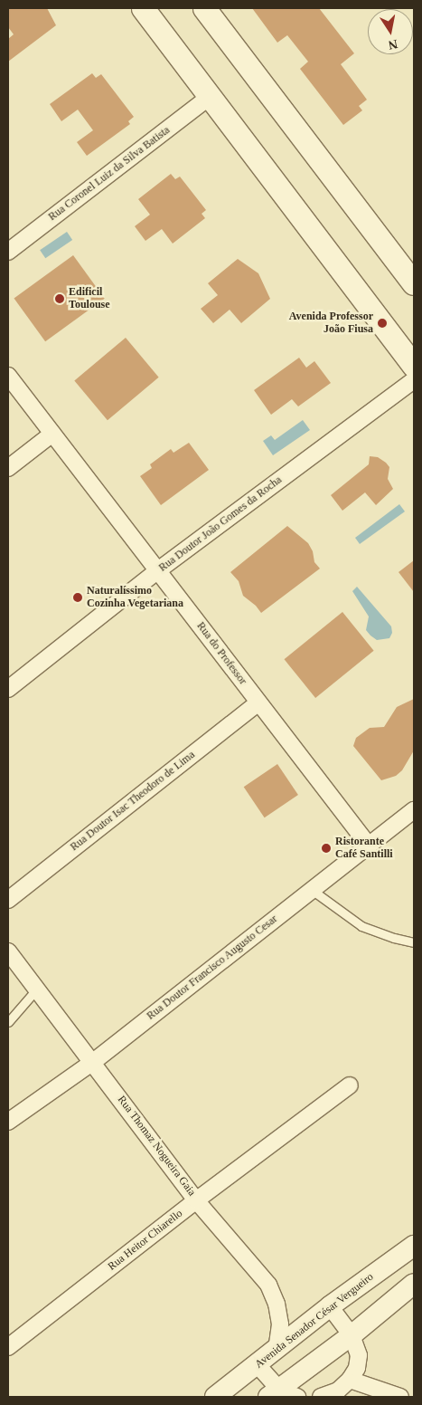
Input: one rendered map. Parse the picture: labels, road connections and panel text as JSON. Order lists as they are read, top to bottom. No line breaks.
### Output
{"streets":{"street":["Rua Coronel Luiz da Silva Batista","Rua Doutor João Gomes da Rocha","Rua do Professor","Rua Doutor Isac Theodoro de Lima","Rua Doutor Francisco Augusto Cesar","Rua Thomaz Nogueira Gaia","Rua Heitor Chiarello","Avenida Senador César Vergueiro"]},"crossings":[["Rua Doutor João Gomes da Rocha","Rua do Professor"],["Rua do Professor","Rua Doutor Isac Theodoro de Lima"],["Rua do Professor","Rua Doutor Francisco Augusto Cesar"],["Rua Doutor Francisco Augusto Cesar","Rua Thomaz Nogueira Gaia"],["Rua Thomaz Nogueira Gaia","Rua Heitor Chiarello"],["Rua Thomaz Nogueira Gaia","Avenida Senador César Vergueiro"]],"places":["Edificil Toulouse","Avenida Professor João Fiusa","Naturalíssimo Cozinha Vegetariana","Ristorante Café Santilli"],"north":"bottom"}
